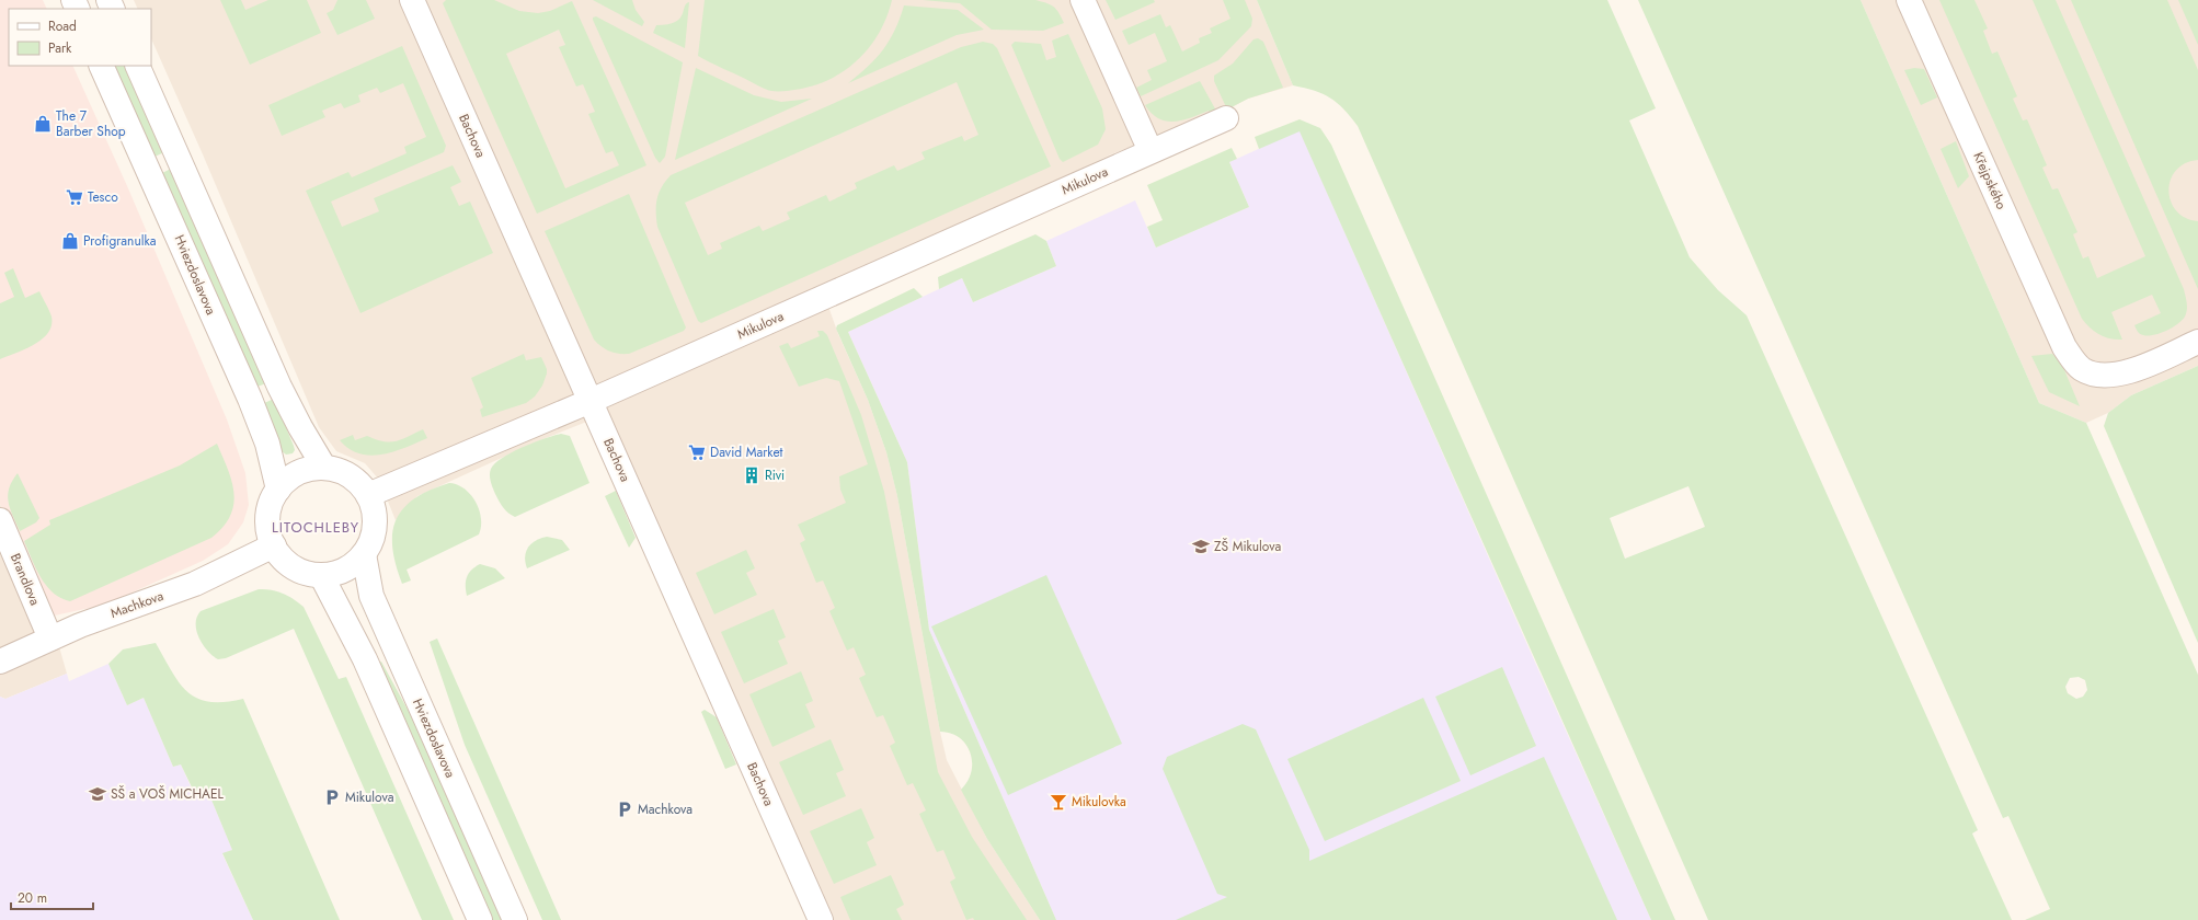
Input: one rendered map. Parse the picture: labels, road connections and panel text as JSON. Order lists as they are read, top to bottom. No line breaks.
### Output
{"streets":{"street":["Bachova","Mikulova","Křejpského","Hviezdoslavova","Brandlova","Machkova"]},"crossings":[["Bachova","Mikulova"],["Mikulova","Hviezdoslavova"],["Mikulova","Machkova"],["Hviezdoslavova","Machkova"],["Brandlova","Machkova"]],"districts":["LITOCHLEBY"],"places":{"shop":["The 7 Barber Shop","Profigranulka"],"supermarket":["Tesco","David Market"],"building":["Rivi"],"school or university":["ZŠ Mikulova","SŠ a VOŠ MICHAEL"],"parking":["Mikulova","Machkova"],"bar":["Mikulovka"]},"legend":["Road","Park"],"scale_bar":"20 m"}
